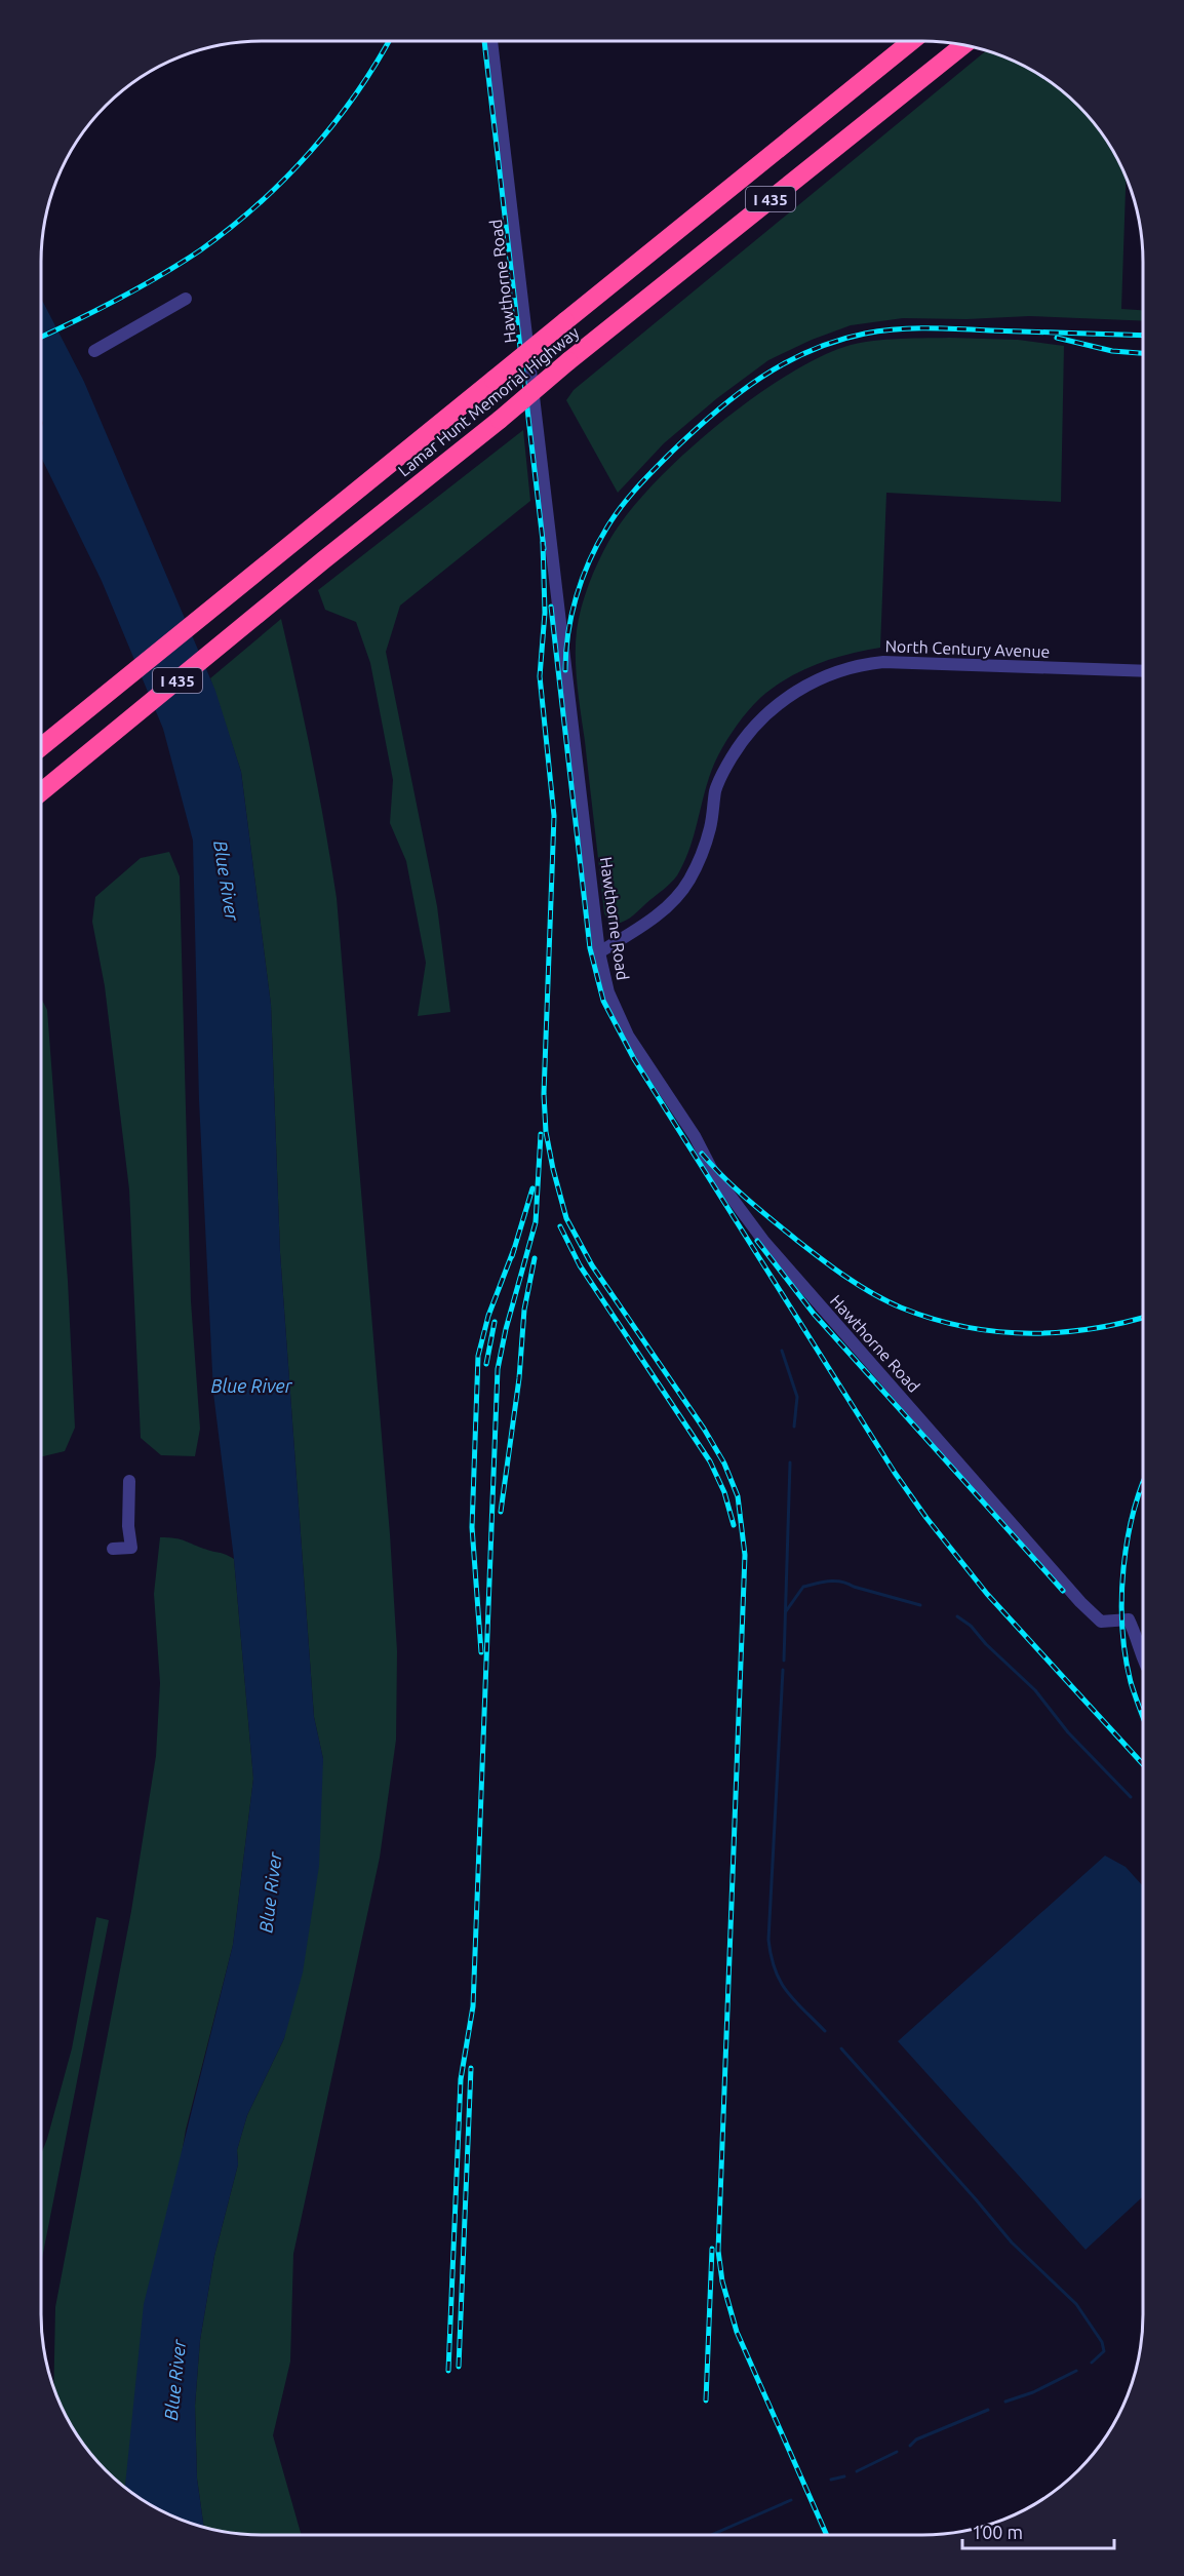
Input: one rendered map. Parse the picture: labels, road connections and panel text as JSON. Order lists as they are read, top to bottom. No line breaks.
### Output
{"streets":{"highway":["I 435","Lamar Hunt Memorial Highway"],"street":["Hawthorne Road","North Century Avenue"]},"crossings":[["Hawthorne Road","North Century Avenue"]],"water":["Blue River"],"scale_bar":"100 m"}
